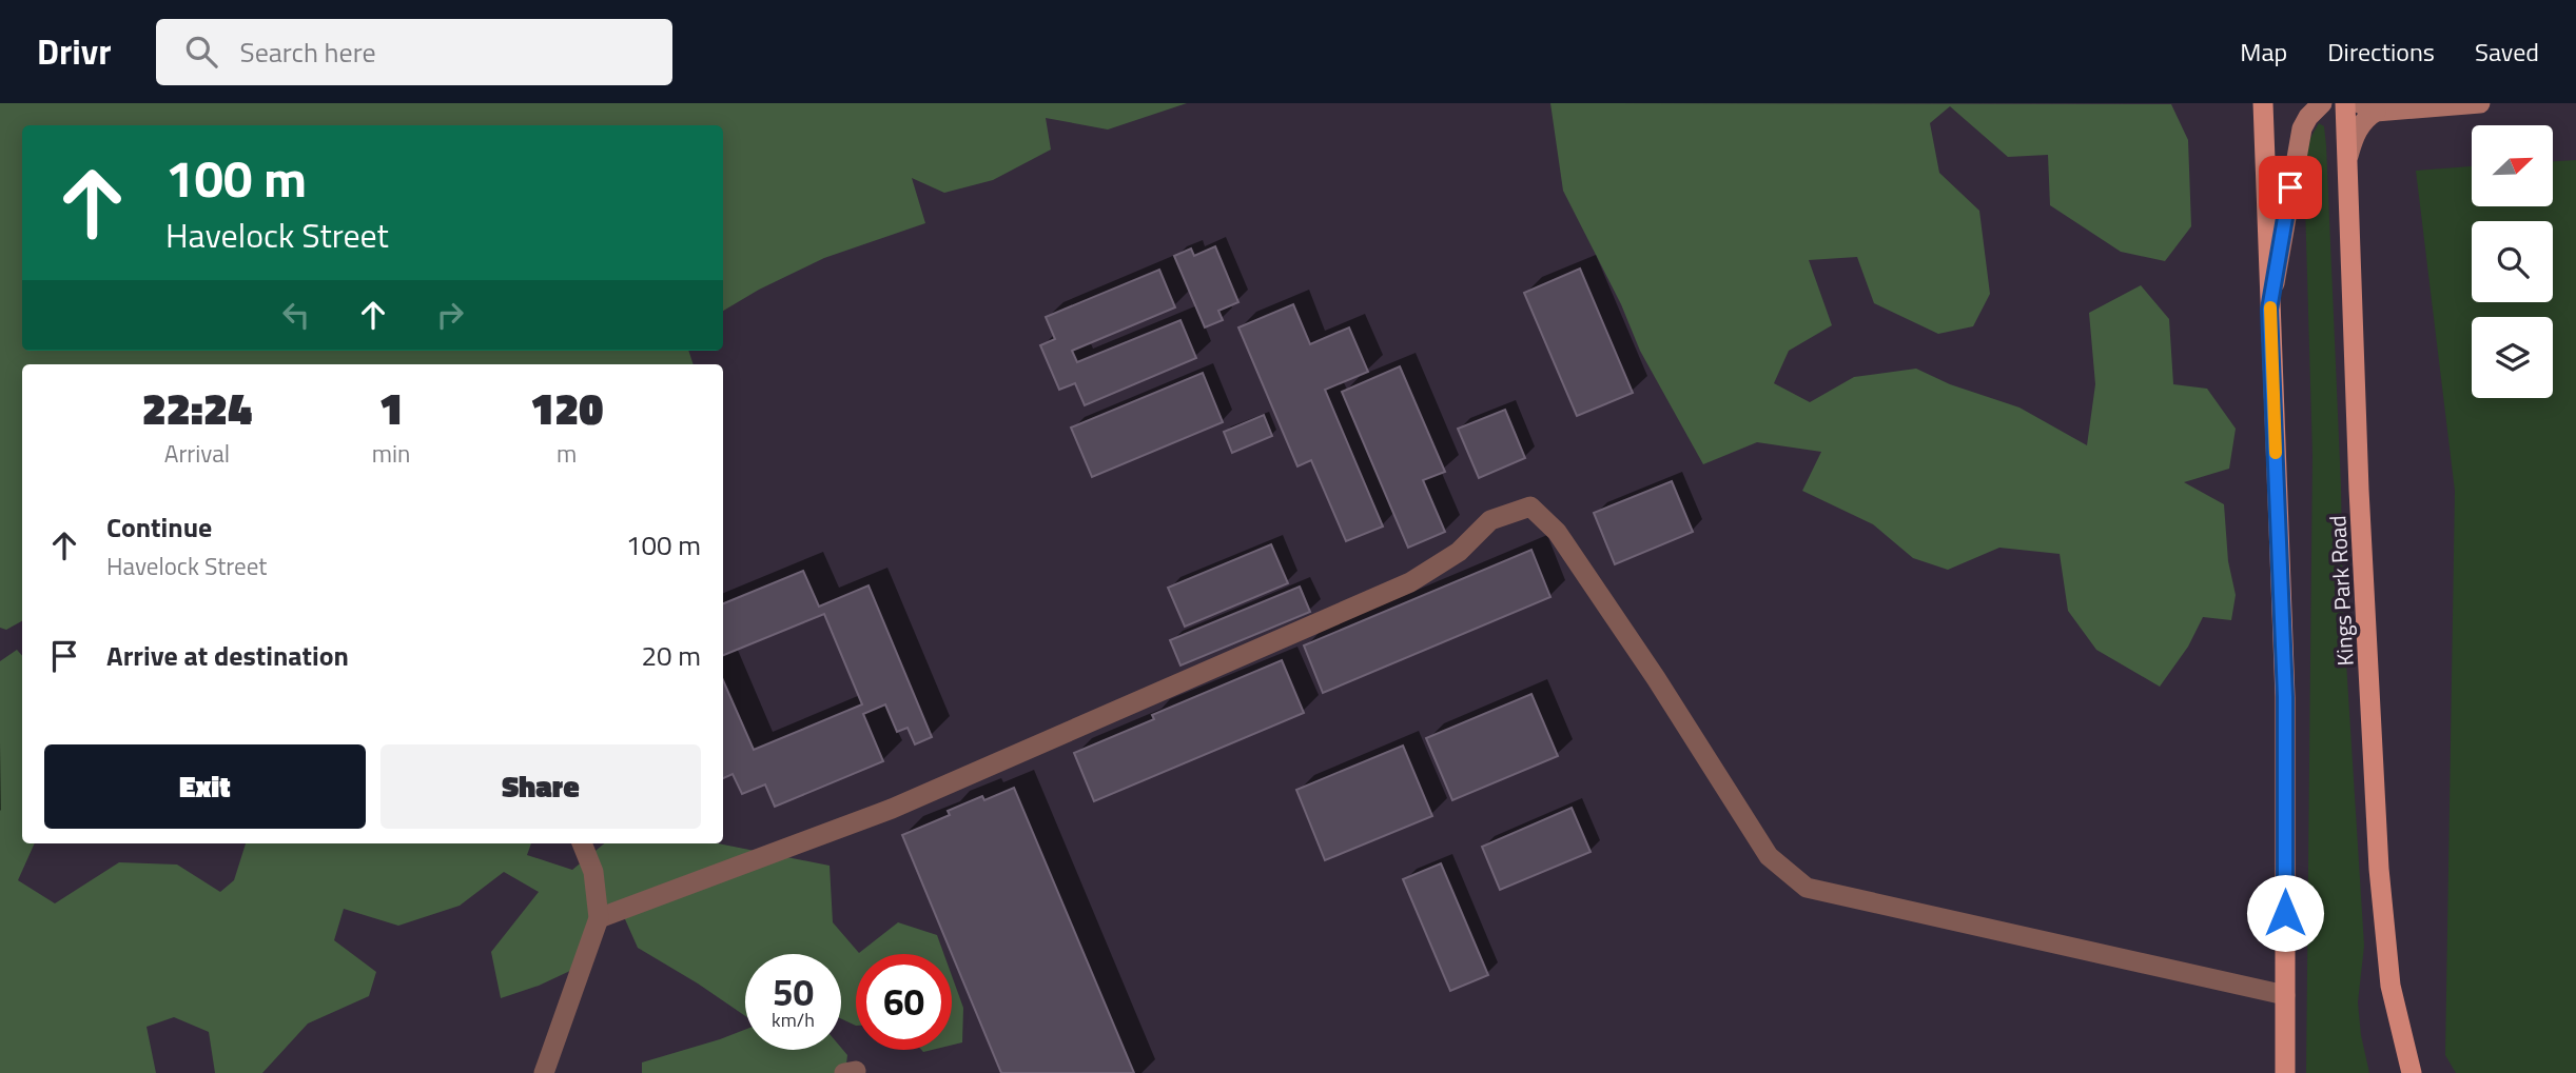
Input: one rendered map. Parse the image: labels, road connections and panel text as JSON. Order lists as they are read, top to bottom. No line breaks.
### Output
{"streets":{"main road":["Kings Park Road"]},"north":"top right","page":{"header":"Drivr","search":"Search here","nav":["Map","Directions","Saved"],"turn":["100 m","Havelock Street"],"eta":["22:24","Arrival","1","min","120","m"],"list":[{"name":"Continue","note":"Havelock Street","value":"100 m"},{"name":"Arrive at destination","value":"20 m"}],"buttons":["Exit","Share"],"speed":"50 km/h","limit":"60"}}
